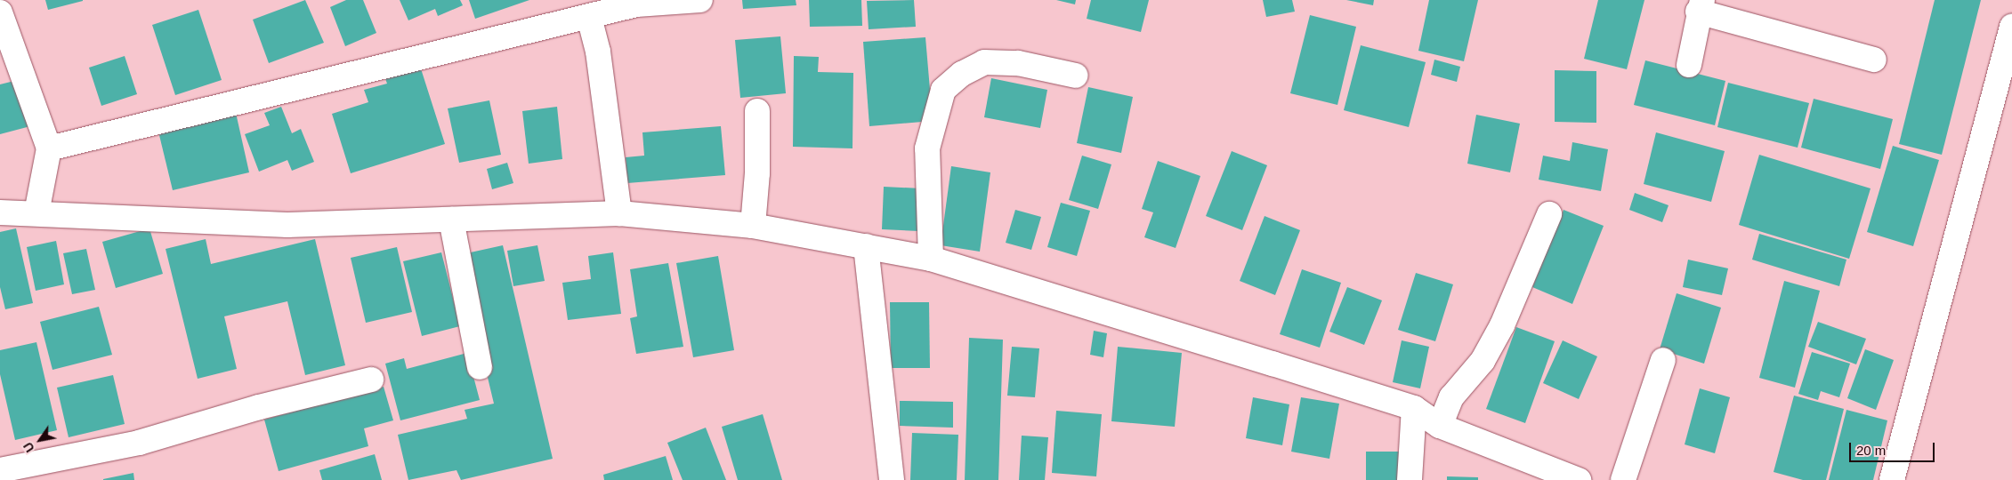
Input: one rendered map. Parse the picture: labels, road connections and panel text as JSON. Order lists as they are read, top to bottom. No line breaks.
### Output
{"scale_bar":"20 m","north":"bottom left"}
